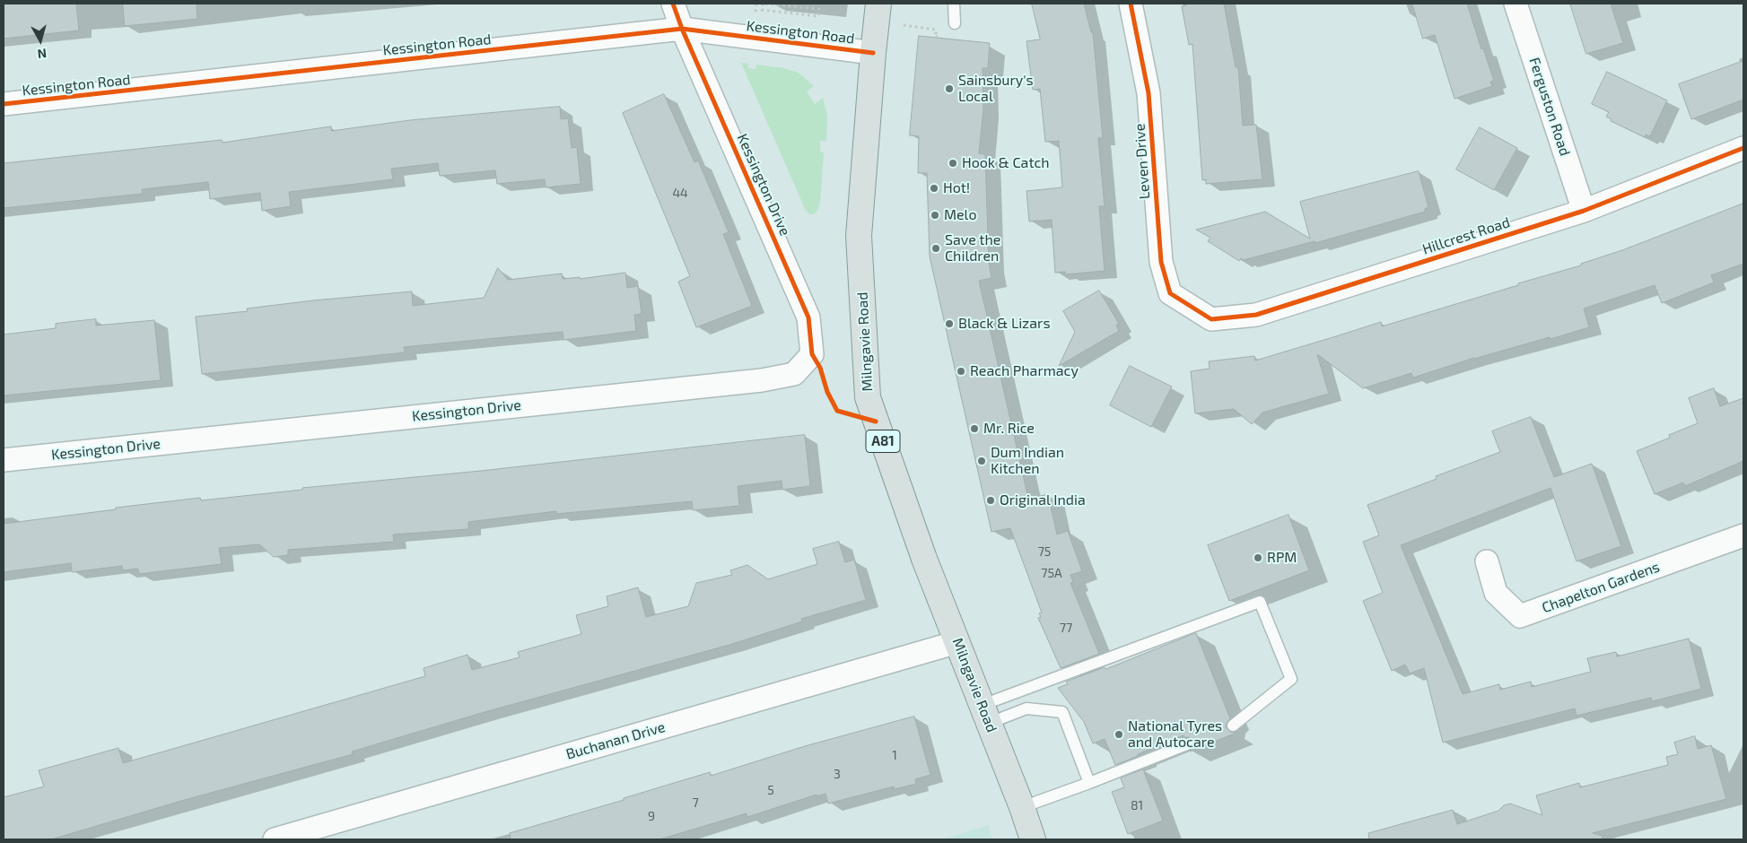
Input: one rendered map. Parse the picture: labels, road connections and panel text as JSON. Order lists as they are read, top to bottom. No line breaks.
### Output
{"streets":{"main road":["Milngavie Road","A81"],"street":["Kessington Road","Ferguston Road","Leven Drive","Kessington Drive","Hillcrest Road","Chapelton Gardens","Buchanan Drive"]},"crossings":[["Kessington Road","Kessington Drive"],["Kessington Road","Milngavie Road"],["Ferguston Road","Hillcrest Road"],["Leven Drive","Hillcrest Road"],["Milngavie Road","Buchanan Drive"]],"places":["Sainsbury's Local","Hook & Catch","Hot!","Melo","Save the Children","Black & Lizars","Reach Pharmacy","Mr. Rice","Dum Indian Kitchen","Original India","RPM","National Tyres and Autocare"],"house_numbers":["44","75","75A","77","1","3","5","7","81","9"],"north":"bottom"}
